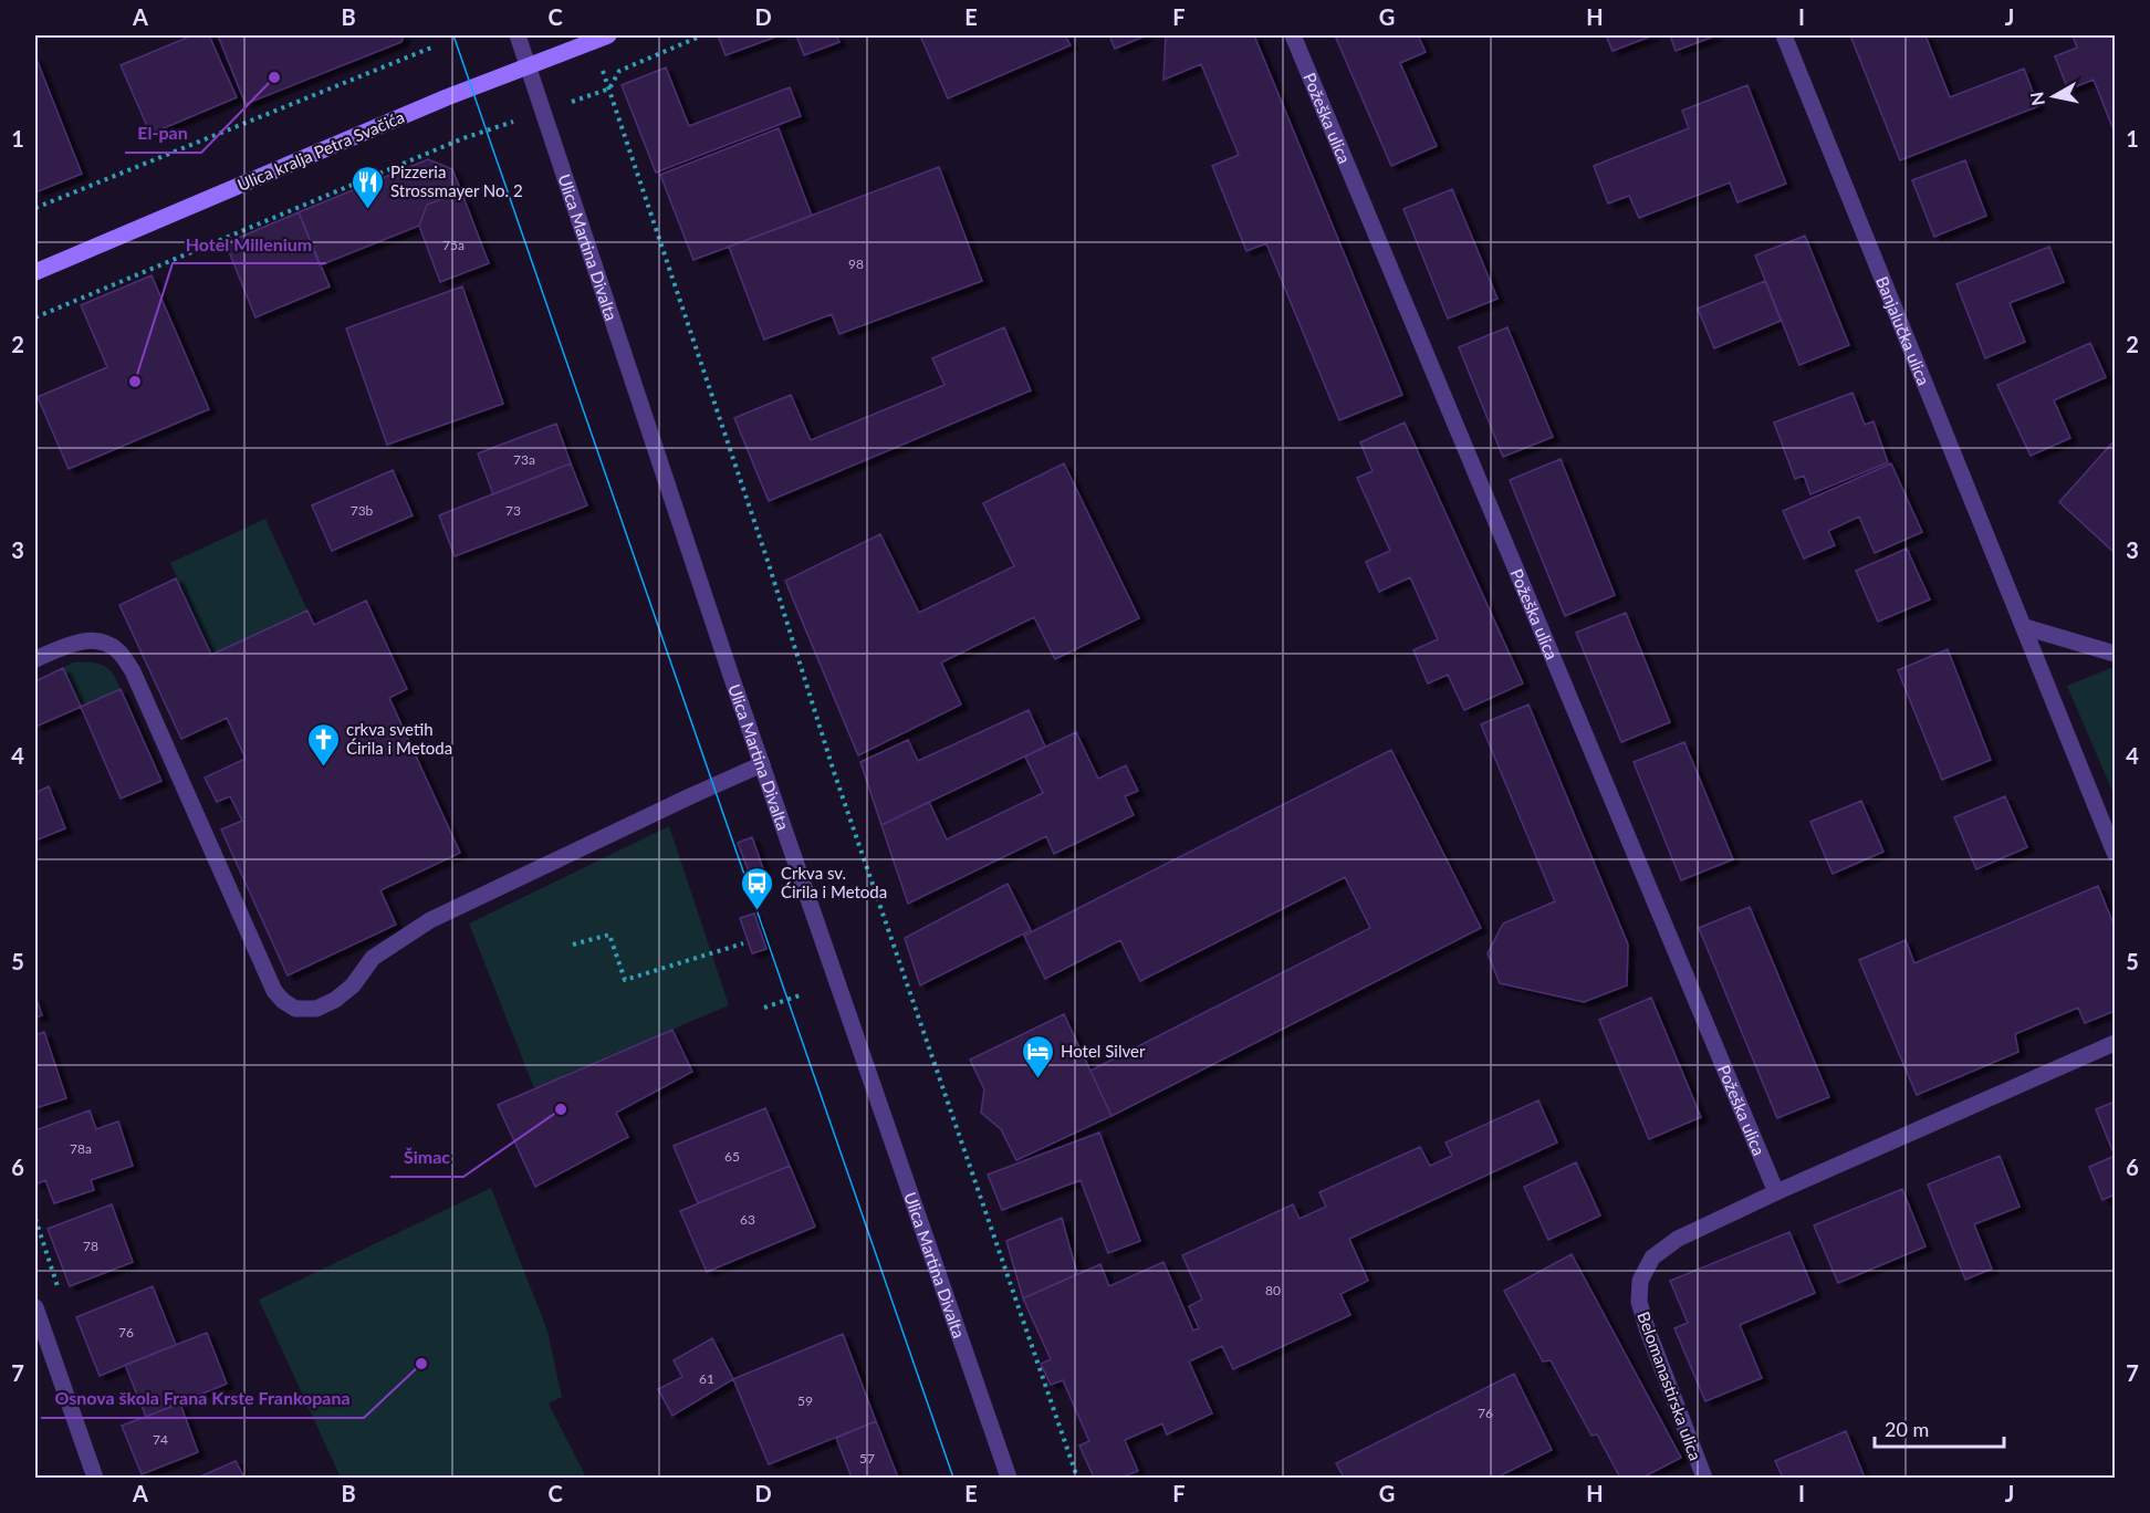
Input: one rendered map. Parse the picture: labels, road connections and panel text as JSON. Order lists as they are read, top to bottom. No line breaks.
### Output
{"streets":{"main road":["Ulica kralja Petra Svačića"],"street":["Požeška ulica","Ulica Martina Divalta","Banjalučka ulica","Belomanastirska ulica"]},"crossings":[["Požeška ulica","Belomanastirska ulica"],["Ulica kralja Petra Svačića","Ulica Martina Divalta"]],"places":{"other":["El-pan","Hotel Millenium","Šimac","Osnova škola Frana Krste Frankopana"],"restaurant":["Pizzeria Strossmayer No. 2"],"church":["crkva svetih Ćirila i Metoda"],"bus stop":["Crkva sv. Ćirila i Metoda"],"hotel":["Hotel Silver"]},"house_numbers":["75a","98","73a","73b","73","78a","65","63","78","80","76","61","59","76","74","57"],"scale_bar":"20 m","north":"left","grid":{"columns":["A","B","C","D","E","F","G","H","I","J"],"rows":["1","2","3","4","5","6","7"]}}
